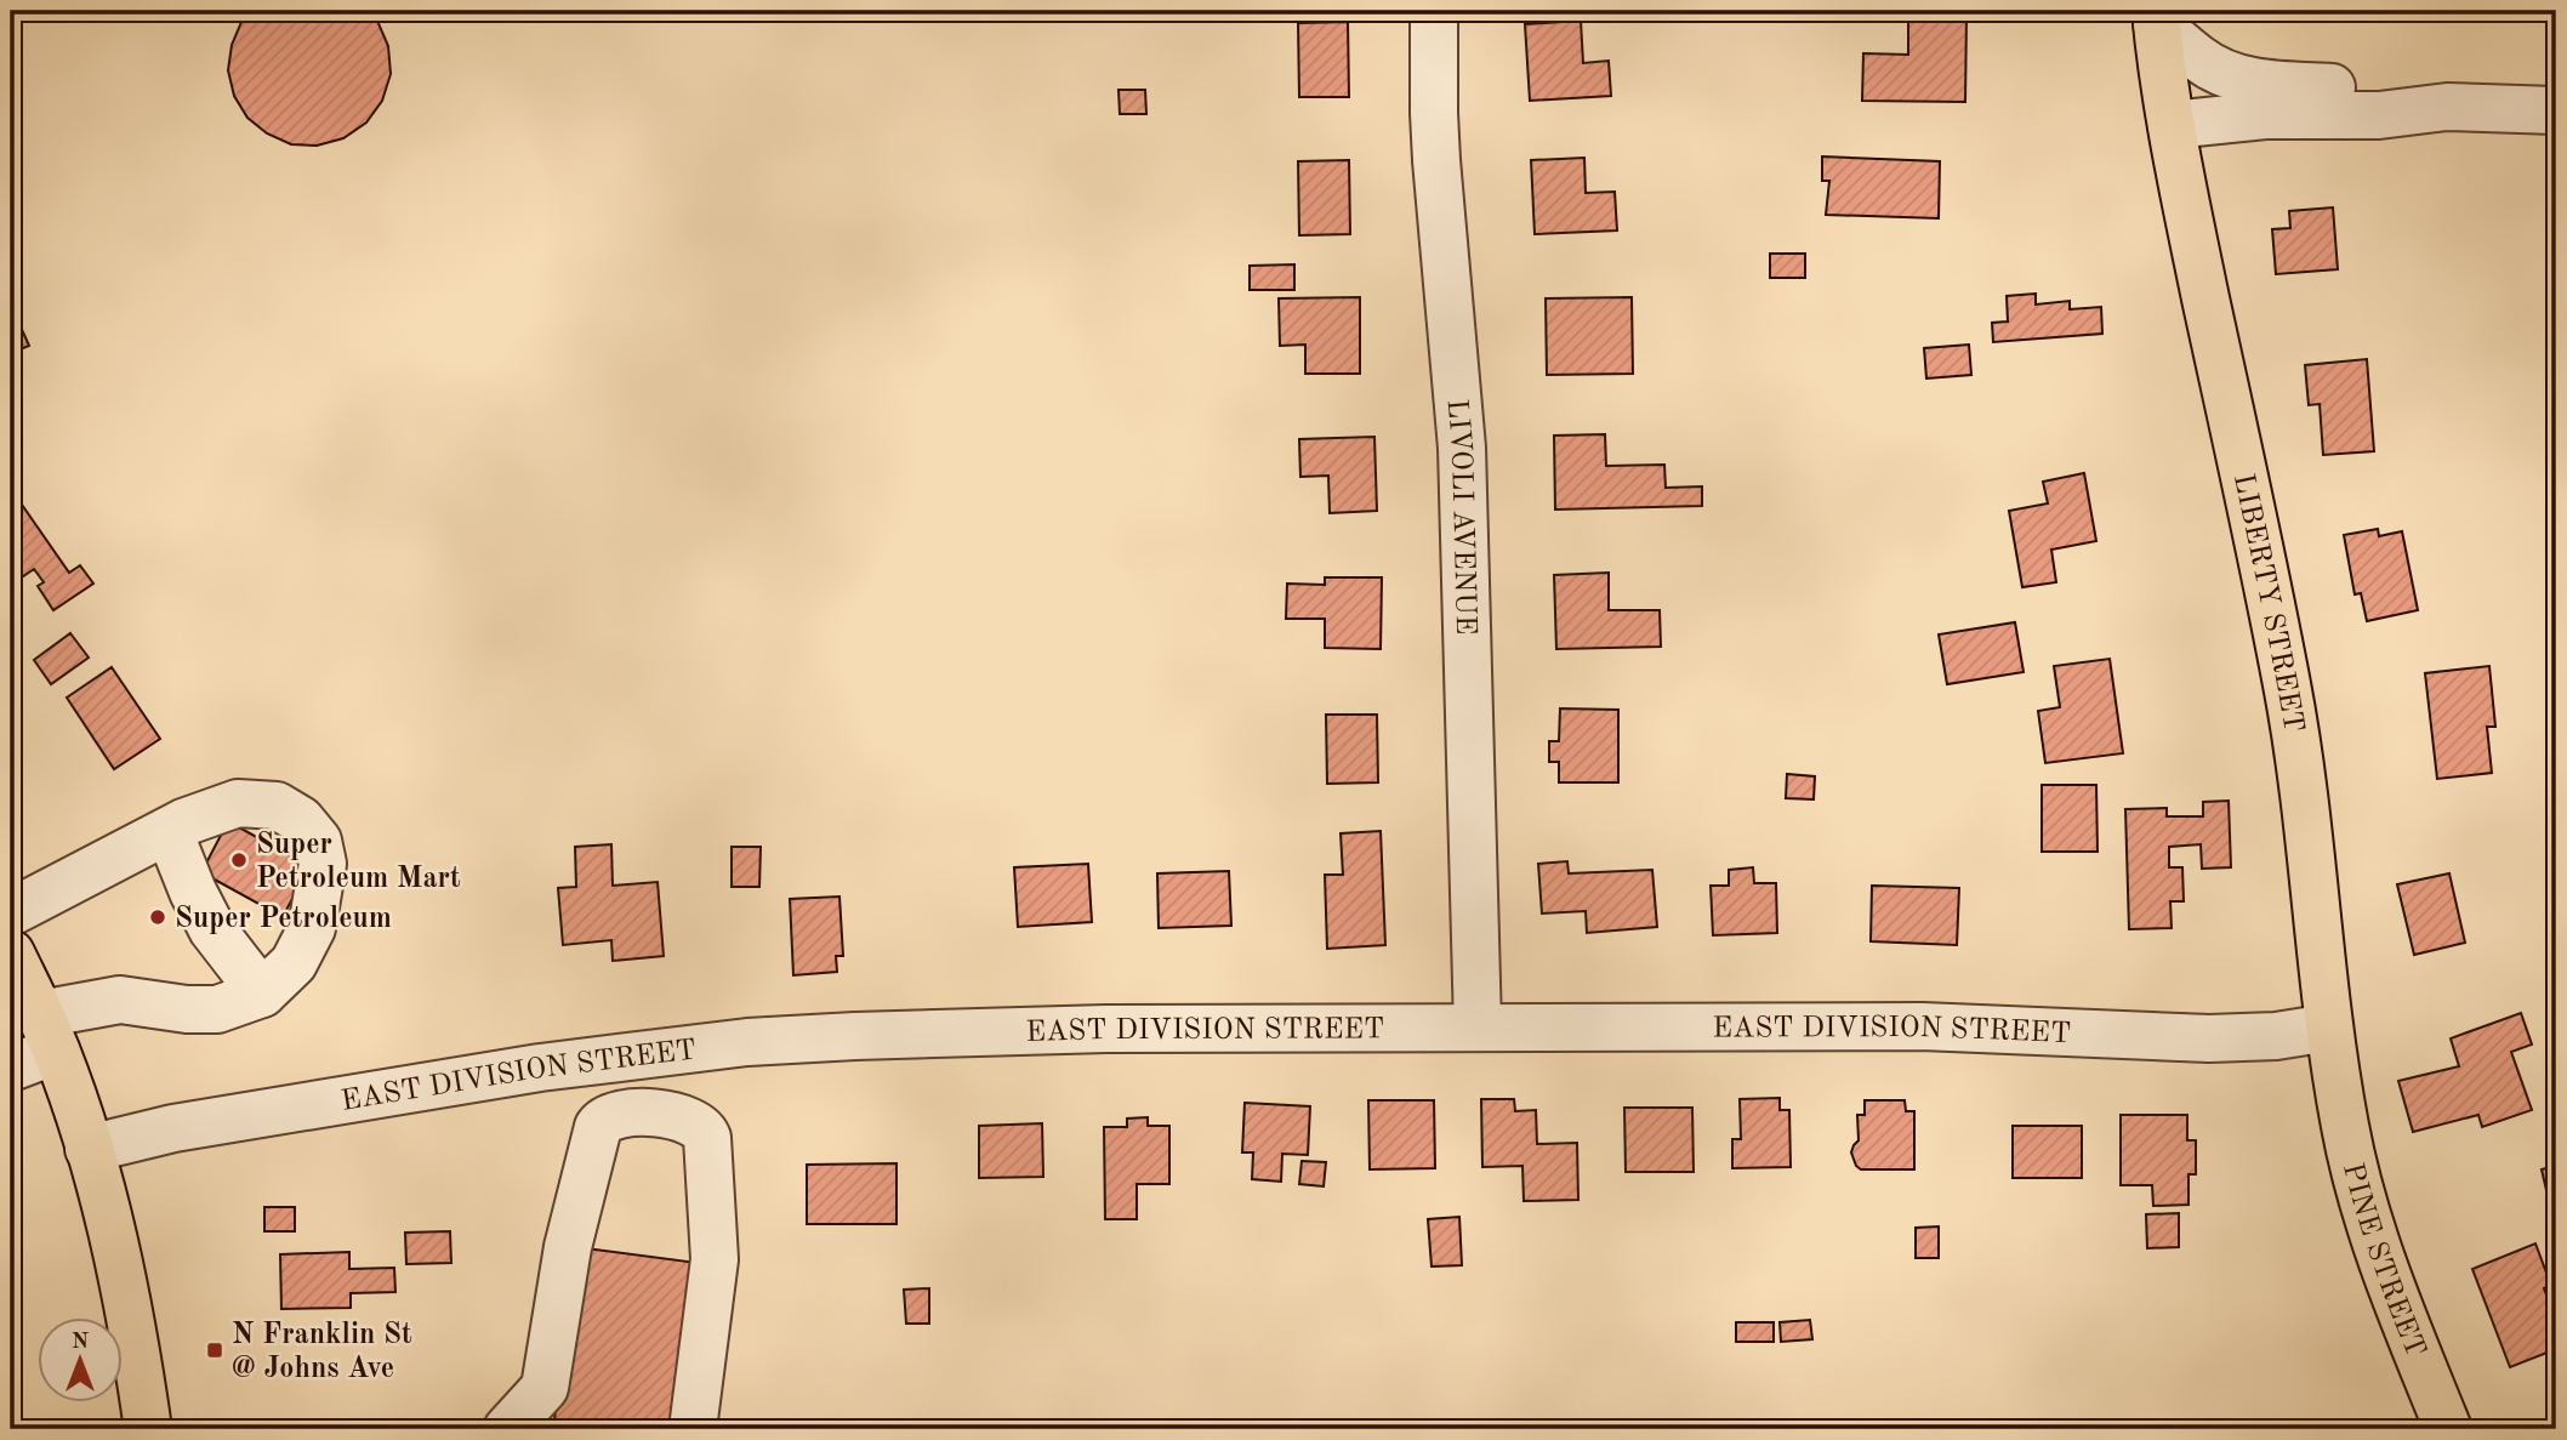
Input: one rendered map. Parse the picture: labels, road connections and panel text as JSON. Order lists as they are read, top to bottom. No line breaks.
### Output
{"streets":{"main road":["LIBERTY STREET","PINE STREET"],"street":["LIVOLI AVENUE","EAST DIVISION STREET"]},"crossings":[["LIVOLI AVENUE","EAST DIVISION STREET"],["LIBERTY STREET","EAST DIVISION STREET"],["LIBERTY STREET","PINE STREET"]],"places":{"other":["Super Petroleum Mart","Super Petroleum"],"transit":["N Franklin St @ Johns Ave"]},"north":"top"}
